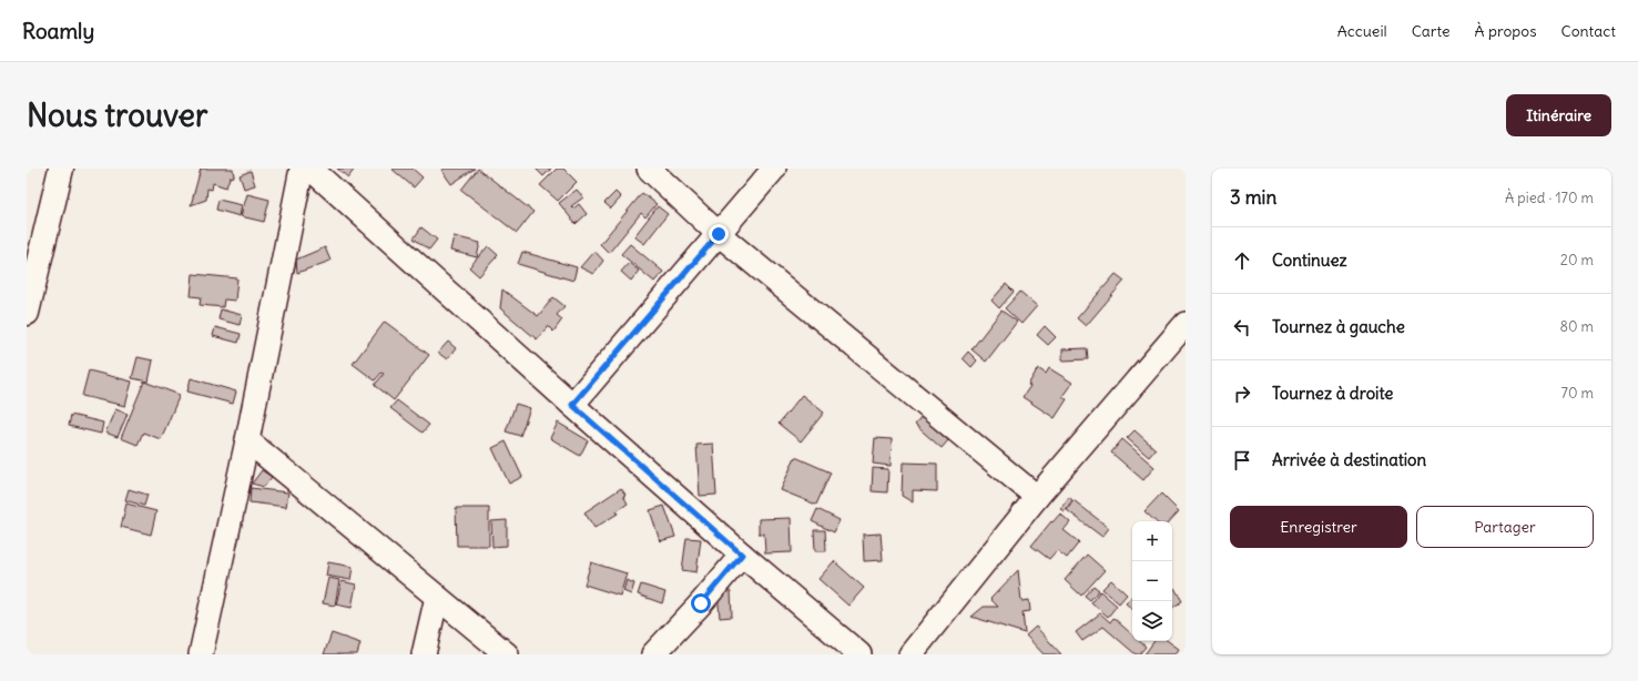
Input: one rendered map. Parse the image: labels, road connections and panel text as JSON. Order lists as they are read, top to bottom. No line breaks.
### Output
{"page":{"header":"Roamly","nav":["Accueil","Carte","À propos","Contact"],"buttons":["Itinéraire",["Enregistrer","Partager"]],"title":"Nous trouver","heading":["3 min","À pied · 170 m"],"list":[["Continuez","20 m"],["Tournez à gauche","80 m"],["Tournez à droite","70 m"],"Arrivée à destination"],"map_buttons":["+","−"]}}
